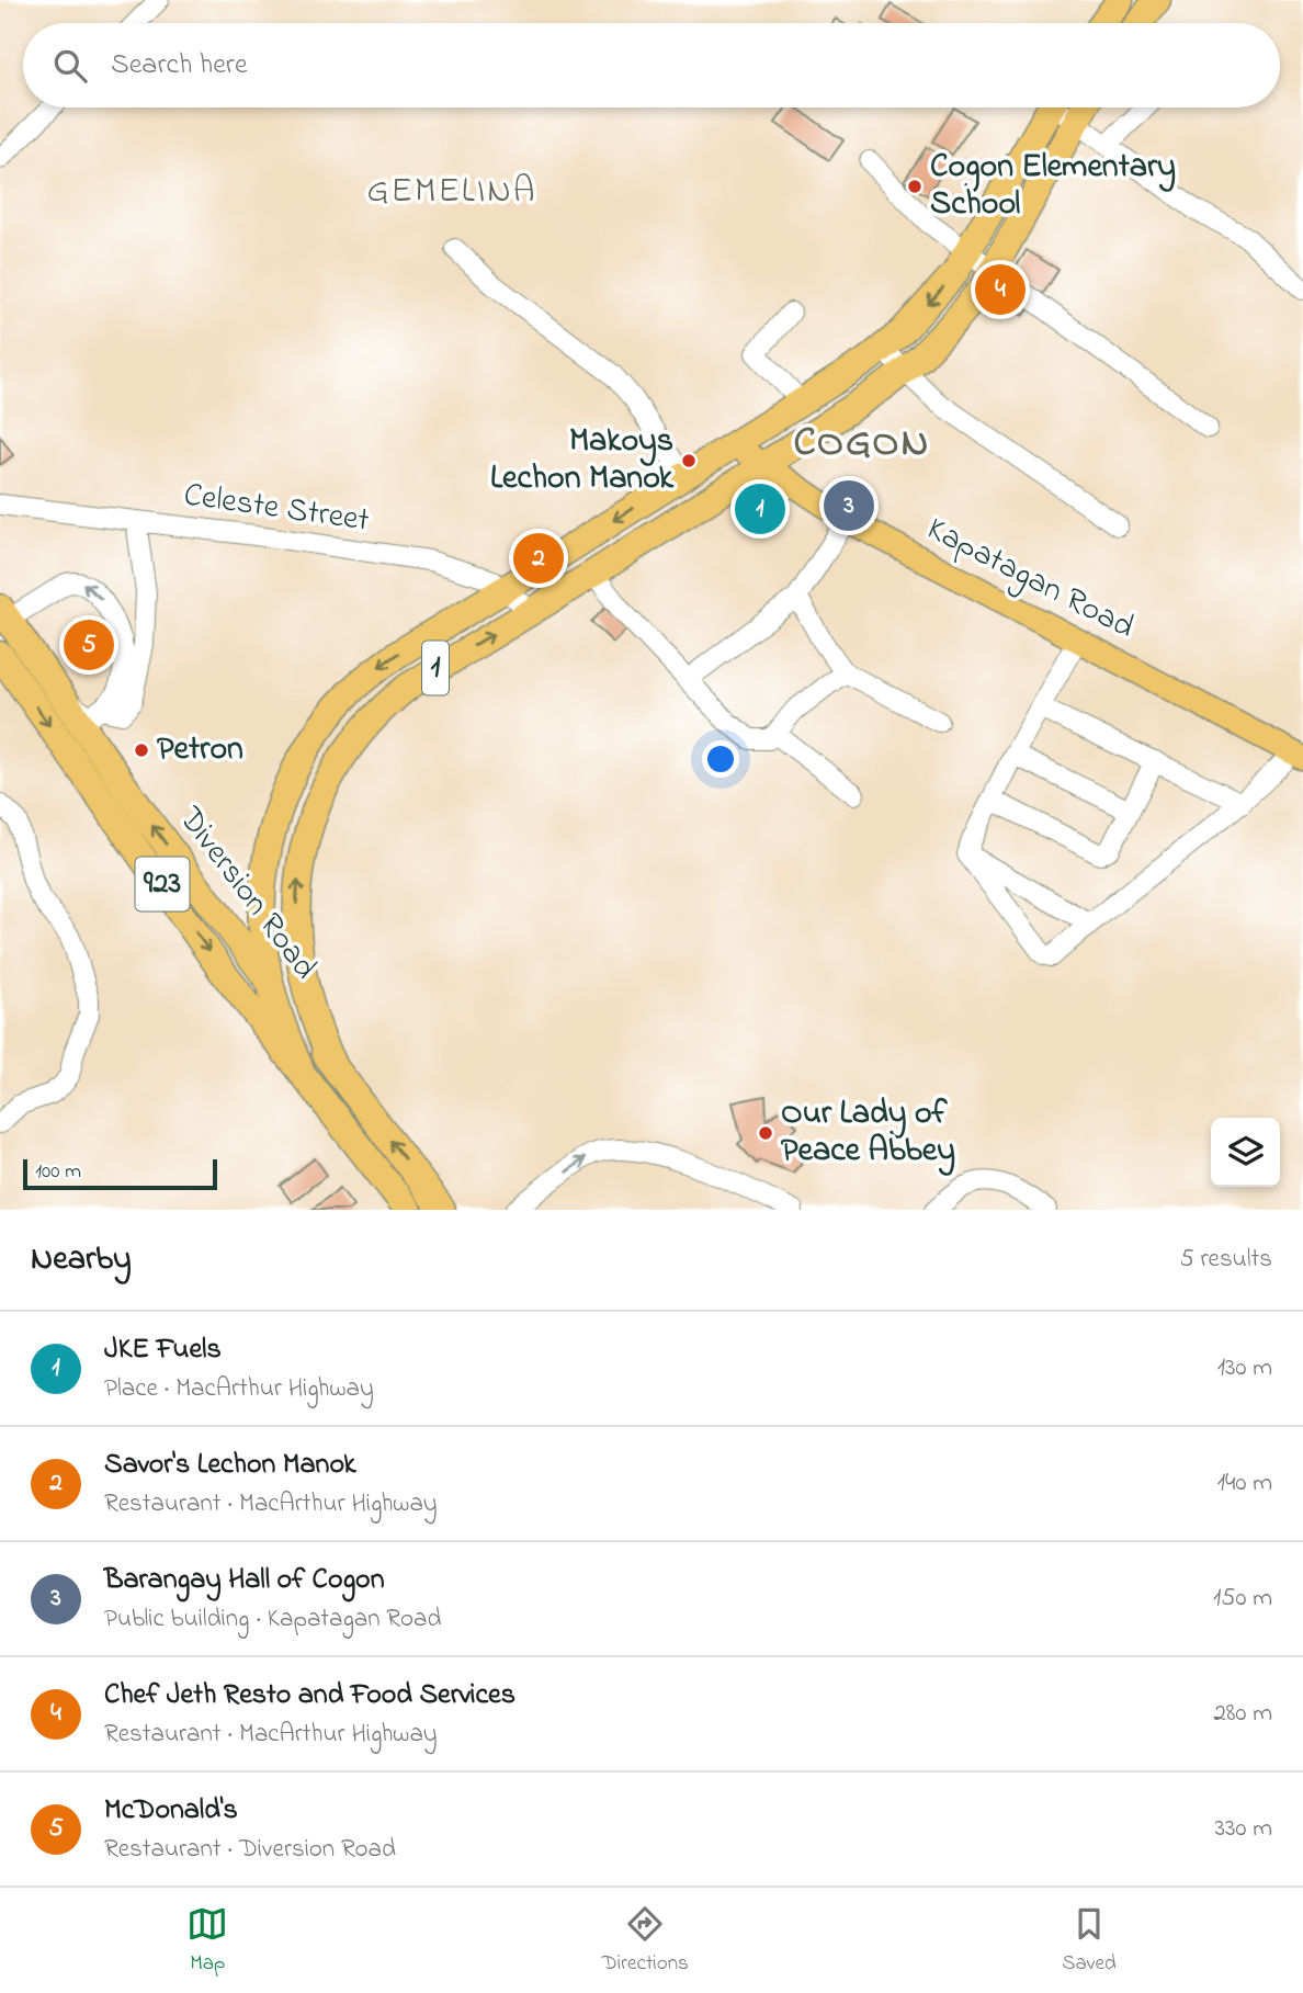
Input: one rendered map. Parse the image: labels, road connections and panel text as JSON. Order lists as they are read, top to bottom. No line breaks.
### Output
{"streets":{"highway":["1","923","Diversion Road"],"main road":["Kapatagan Road"],"street":["Celeste Street"]},"crossings":[["Celeste Street","1"],["Kapatagan Road","1"],["1","Diversion Road"]],"districts":["GEMELINA","COGON"],"places":["Cogon Elementary School","Makoys Lechon Manok","Petron","Our Lady of Peace Abbey"],"scale_bar":"100 m","page":{"search":"Search here","pins":["4","3","1","2","5"],"scale":"100 m","heading":["Nearby","5 results"],"list":[{"mark":"1","name":"JKE Fuels","note":"Place · MacArthur Highway","value":"130 m"},{"mark":"2","name":"Savor's Lechon Manok","note":"Restaurant · MacArthur Highway","value":"140 m"},{"mark":"3","name":"Barangay Hall of Cogon","note":"Public building · Kapatagan Road","value":"150 m"},{"mark":"4","name":"Chef Jeth Resto and Food Services","note":"Restaurant · MacArthur Highway","value":"280 m"},{"mark":"5","name":"McDonald's","note":"Restaurant · Diversion Road","value":"330 m"}],"nav":["Map","Directions","Saved"]}}
